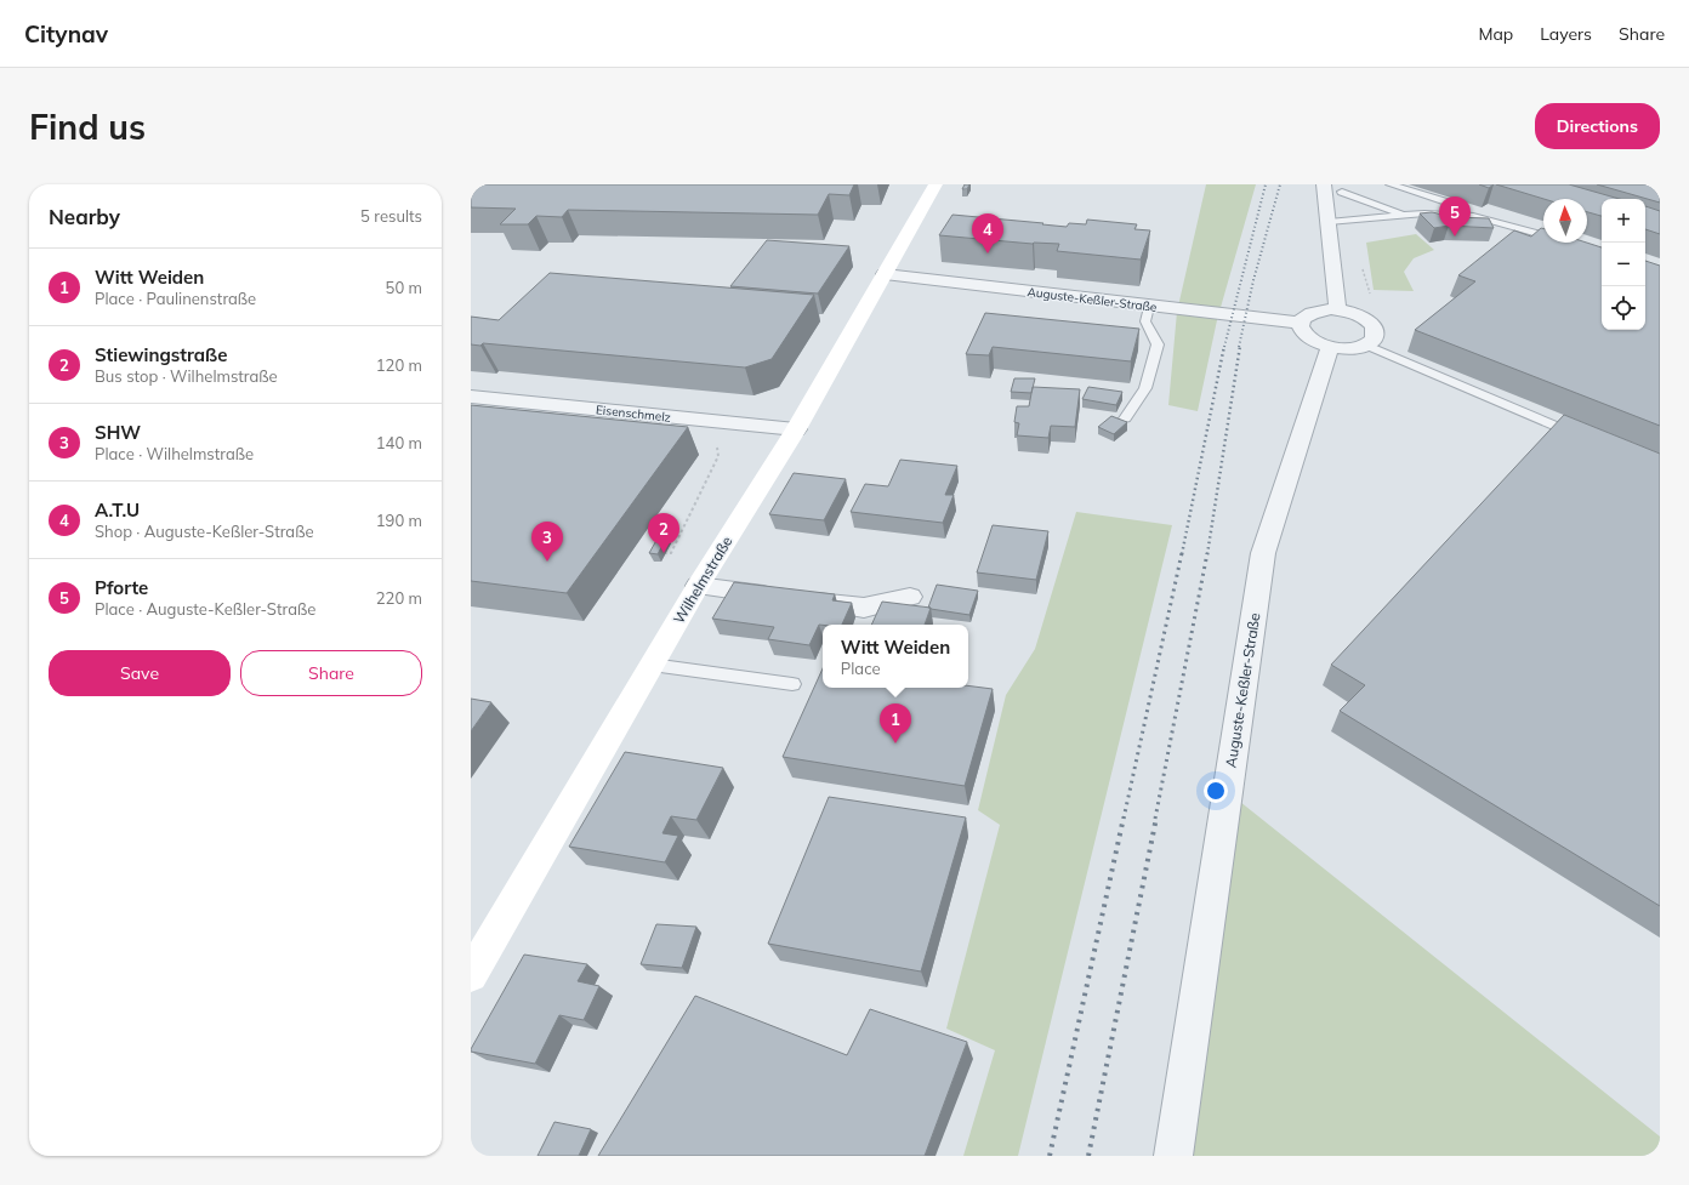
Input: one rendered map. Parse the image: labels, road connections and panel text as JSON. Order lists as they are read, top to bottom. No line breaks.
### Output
{"streets":{"main road":["Wilhelmstraße"],"street":["Auguste-Keßler-Straße","Eisenschmelz"]},"crossings":[["Auguste-Keßler-Straße","Wilhelmstraße"],["Eisenschmelz","Wilhelmstraße"]],"north":"top","page":{"header":"Citynav","nav":["Map","Layers","Share"],"buttons":["Directions",["Save","Share"]],"title":"Find us","heading":["Nearby","5 results"],"pins":["5","4","2","3","1"],"map_buttons":["+","−"],"list":[{"mark":"1","name":"Witt Weiden","note":"Place · Paulinenstraße","value":"50 m"},{"mark":"2","name":"Stiewingstraße","note":"Bus stop · Wilhelmstraße","value":"120 m"},{"mark":"3","name":"SHW","note":"Place · Wilhelmstraße","value":"140 m"},{"mark":"4","name":"A.T.U","note":"Shop · Auguste-Keßler-Straße","value":"190 m"},{"mark":"5","name":"Pforte","note":"Place · Auguste-Keßler-Straße","value":"220 m"}],"popup":["Witt Weiden","Place"]}}
